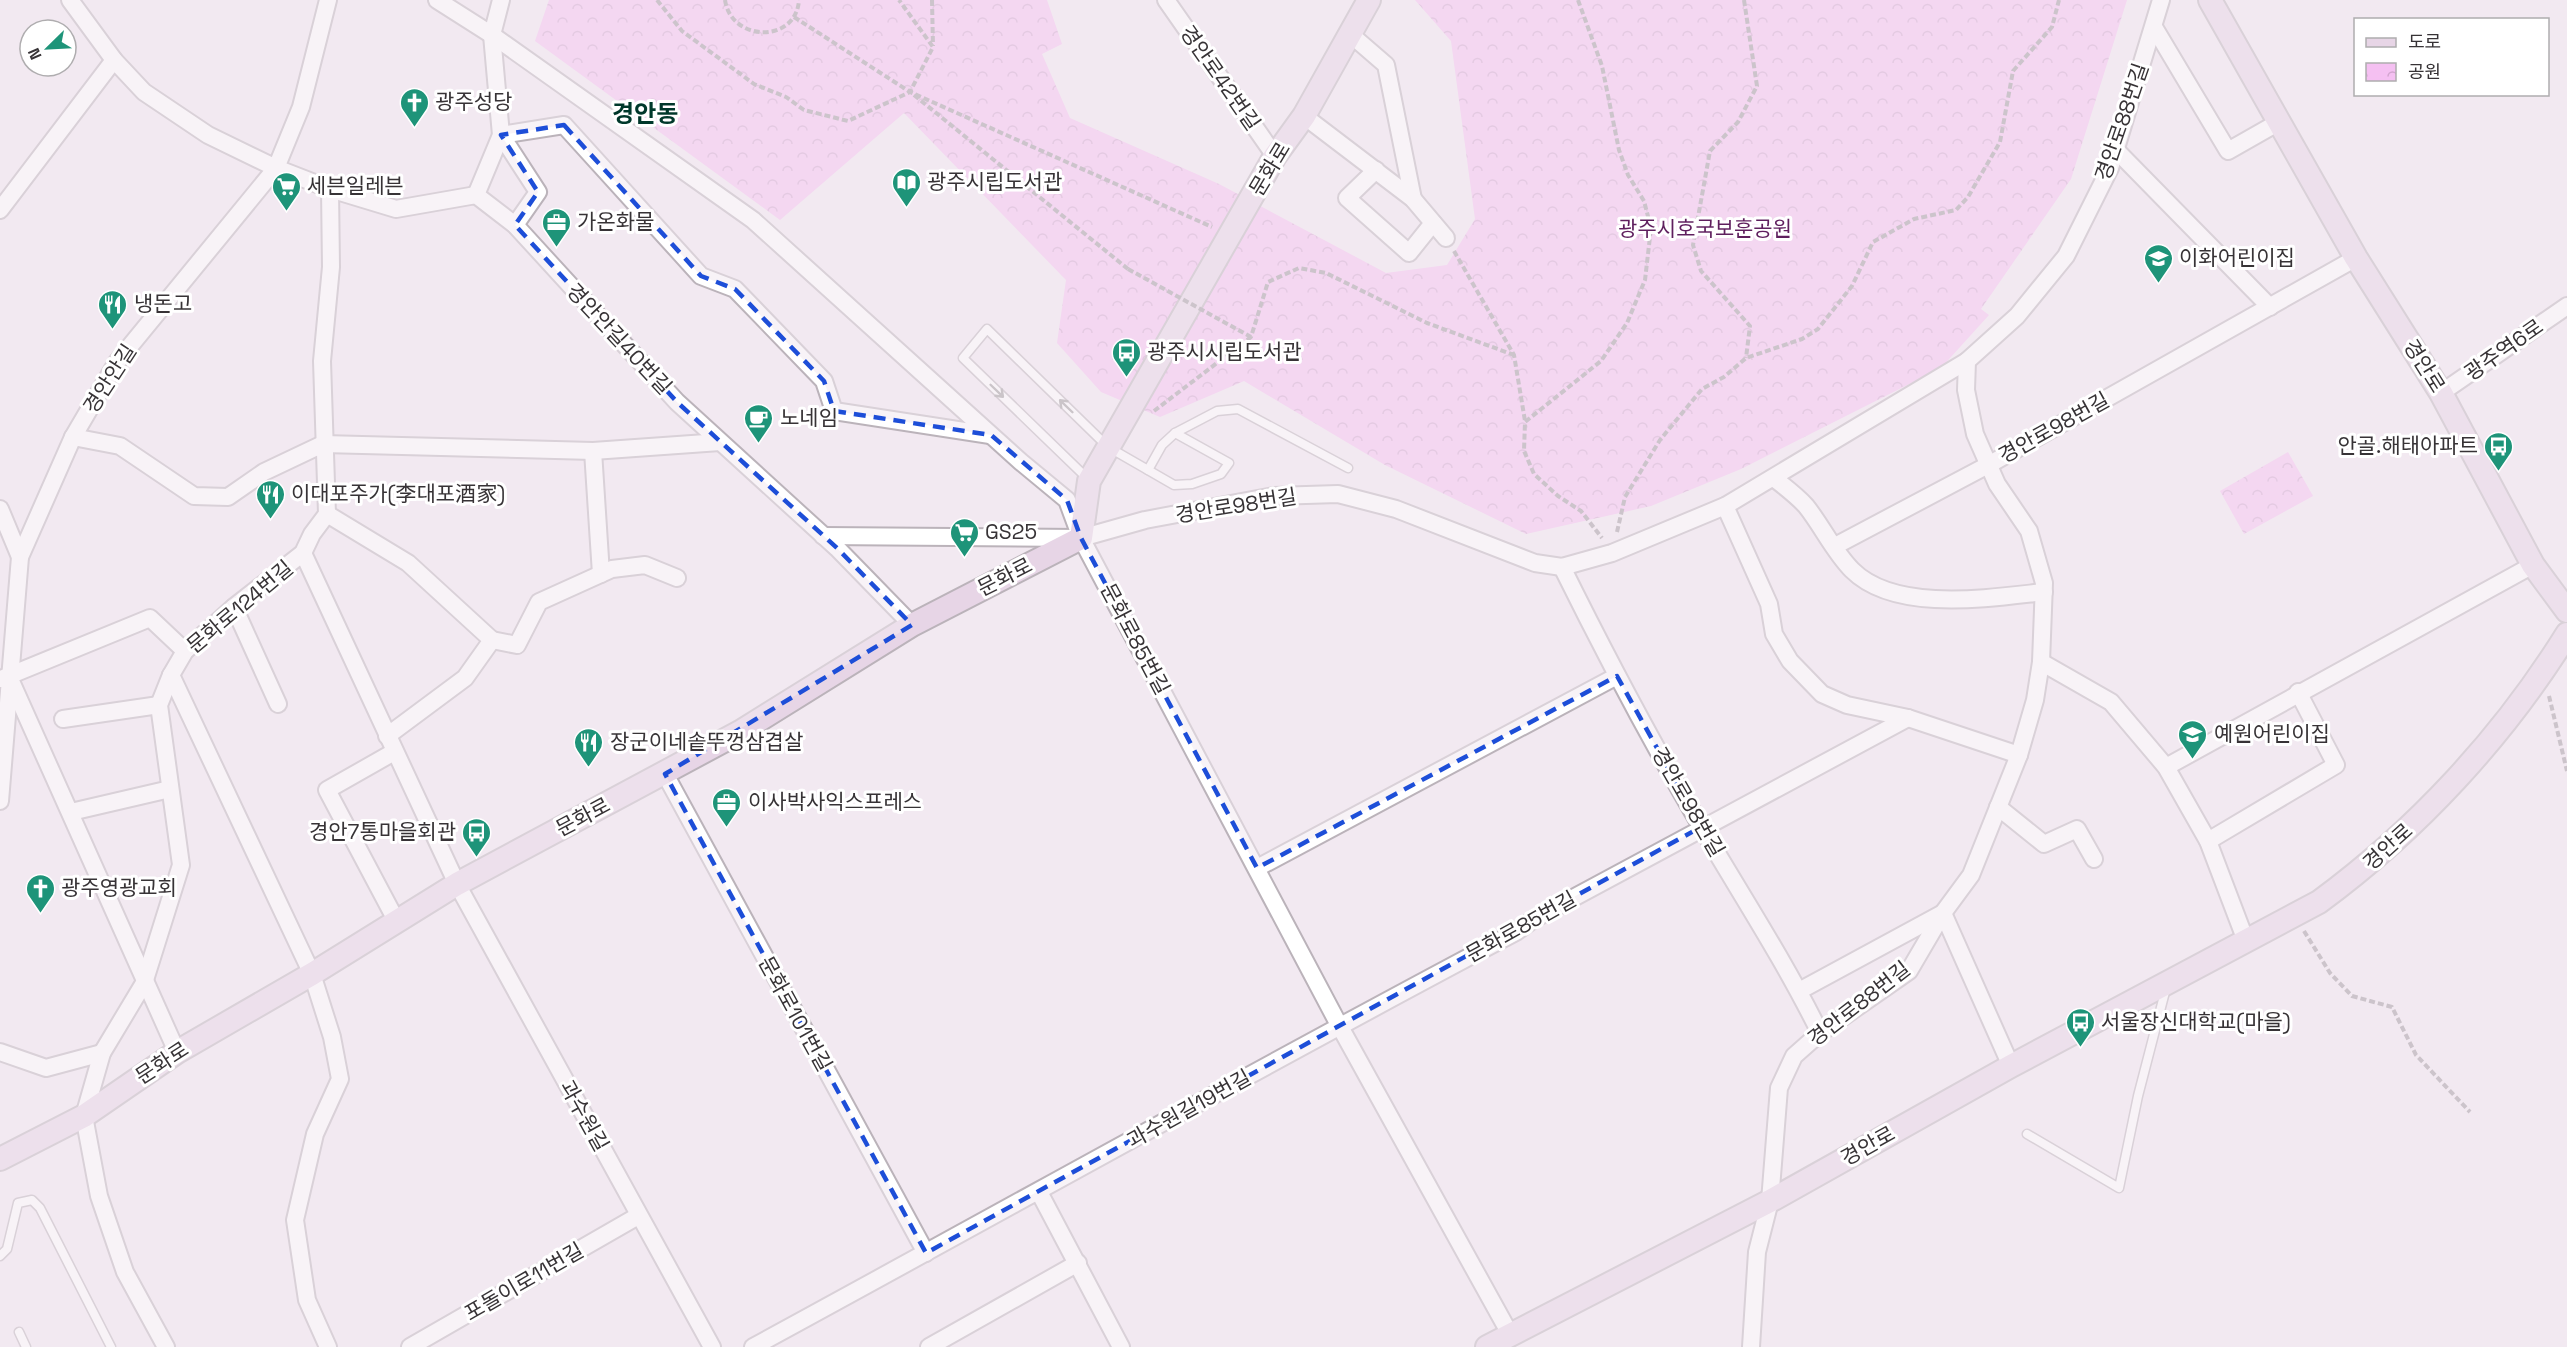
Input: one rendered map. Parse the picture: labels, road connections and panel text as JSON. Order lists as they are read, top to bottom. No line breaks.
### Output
{"streets":{"street":["경안로42번길","경안로88번길","문화로","경안안길40번길","광주역6로","경안로","경안안길","경안로98번길","문화로124번길","문화로85번길","문화로101번길","과수원길19번길","과수원길","포돌이로11번길"]},"crossings":[["경안로42번길","문화로"],["경안로88번길","경안로"],["경안로88번길","경안로98번길"],["문화로","경안안길40번길"],["문화로","경안로98번길"],["문화로","문화로124번길"],["문화로","문화로85번길"],["문화로","문화로101번길"],["문화로","과수원길"],["경안안길40번길","경안로98번길"],["광주역6로","경안로"],["경안로","경안로98번길"],["경안로","문화로85번길"],["경안로98번길","문화로85번길"],["문화로85번길","과수원길19번길"],["문화로101번길","과수원길19번길"],["과수원길","포돌이로11번길"]],"districts":["경안동"],"parks":["광주시호국보훈공원"],"places":{"church":["광주성당","광주영광교회"],"library":["광주시립도서관"],"supermarket":["세븐일레븐","GS25"],"office":["가온화물","이사박사익스프레스"],"school or university":["이화어린이집","예원어린이집"],"restaurant":["냉돈고","이대포주가(李대포酒家)","장군이네솥뚜껑삼겹살"],"bus stop":["광주시시립도서관","안골.해태아파트","경안7통마을회관","서울장신대학교(마을)"],"cafe":["노네임"]},"legend":["도로","공원"],"north":"bottom left"}
